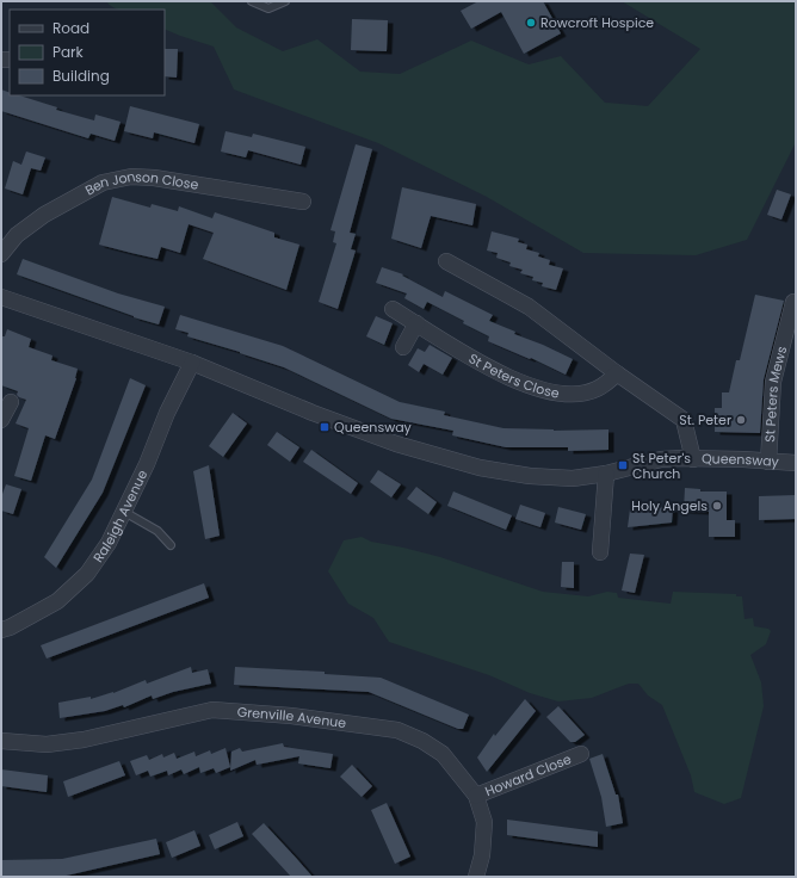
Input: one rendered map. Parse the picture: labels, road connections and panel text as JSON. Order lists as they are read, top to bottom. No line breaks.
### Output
{"streets":{"street":["Ben Jonson Close","St Peters Close","St Peters Mews","Queensway","Raleigh Avenue","Grenville Avenue","Howard Close"]},"crossings":[["St Peters Mews","Queensway"],["Queensway","Raleigh Avenue"],["Grenville Avenue","Howard Close"]],"places":{"other":["Rowcroft Hospice","St. Peter","Holy Angels"],"transit":["Queensway","St Peter's Church"]},"legend":["Road","Park","Building"]}
